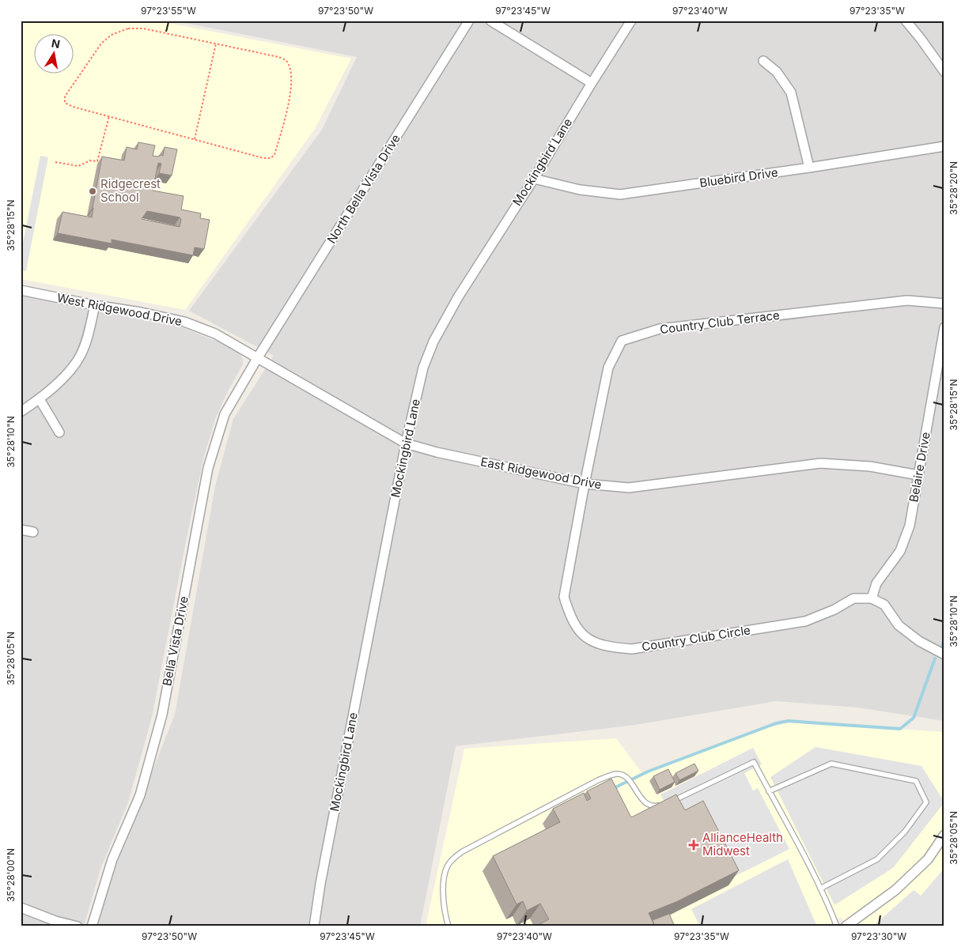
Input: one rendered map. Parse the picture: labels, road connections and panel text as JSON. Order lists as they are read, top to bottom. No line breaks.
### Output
{"streets":{"street":["Mockingbird Lane","Bluebird Drive","North Bella Vista Drive","West Ridgewood Drive","Country Club Terrace","Belaire Drive","East Ridgewood Drive","Country Club Circle","Bella Vista Drive"]},"crossings":[["Mockingbird Lane","Bluebird Drive"],["Mockingbird Lane","East Ridgewood Drive"],["North Bella Vista Drive","West Ridgewood Drive"],["North Bella Vista Drive","East Ridgewood Drive"],["North Bella Vista Drive","Bella Vista Drive"],["West Ridgewood Drive","East Ridgewood Drive"],["West Ridgewood Drive","Bella Vista Drive"],["Country Club Terrace","East Ridgewood Drive"],["Country Club Terrace","Country Club Circle"],["Belaire Drive","East Ridgewood Drive"],["Belaire Drive","Country Club Circle"],["East Ridgewood Drive","Country Club Circle"],["East Ridgewood Drive","Bella Vista Drive"]],"places":{"other":["Ridgecrest School"],"health":["AllianceHealth Midwest"]},"north":"top","coordinates":["97°23'55\"W","97°23'50\"W","97°23'45\"W","97°23'40\"W","97°23'35\"W","35°28'20\"N","35°28'15\"N","35°28'10\"N","35°28'05\"N","35°28'00\"N","97°23'30\"W"]}
